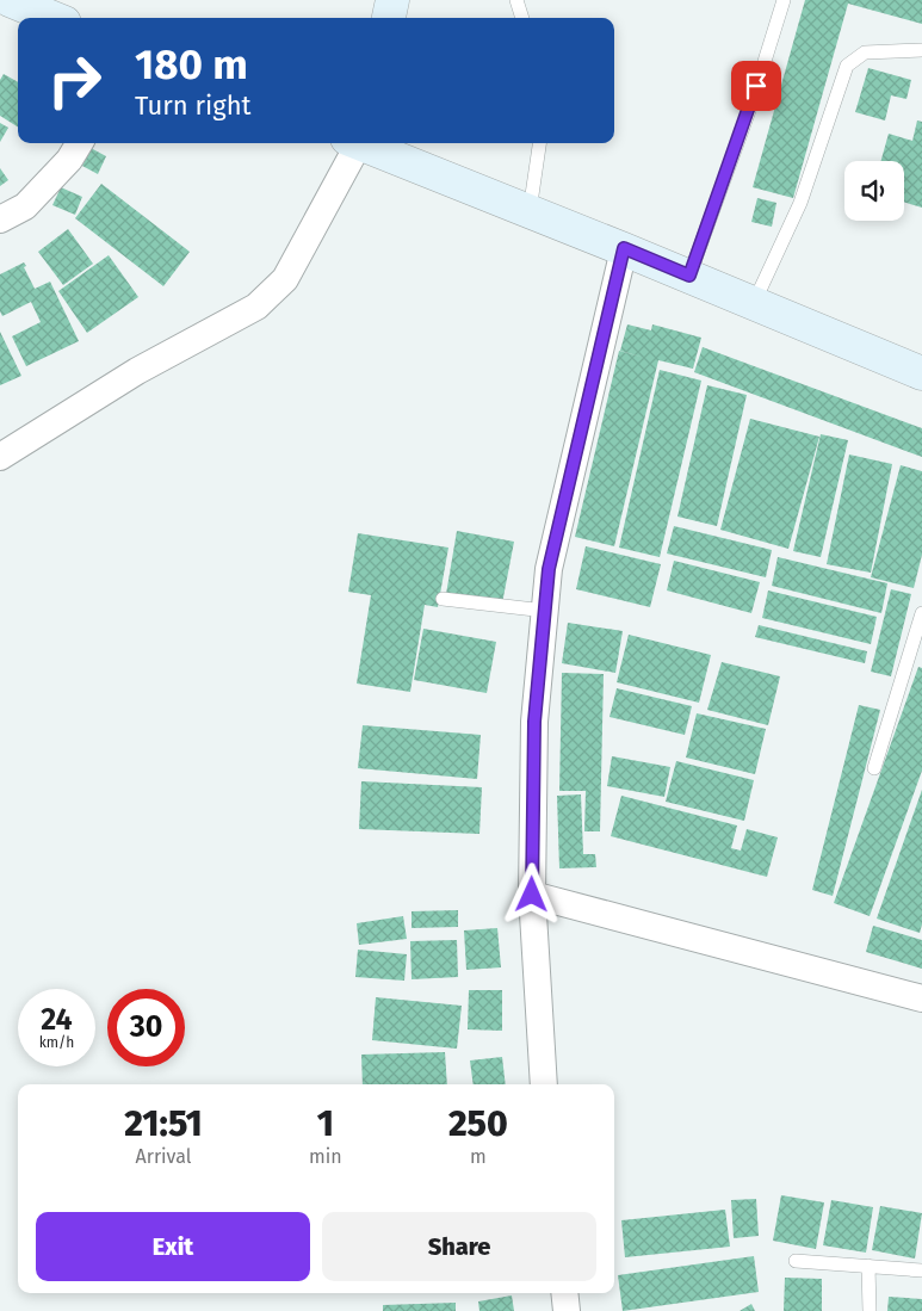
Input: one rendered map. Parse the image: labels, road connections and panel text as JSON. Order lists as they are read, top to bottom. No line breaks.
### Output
{"page":{"turn":["180 m","Turn right"],"speed":"24 km/h","limit":"30","eta":["21:51","Arrival","1","min","250","m"],"buttons":["Exit","Share"]}}
